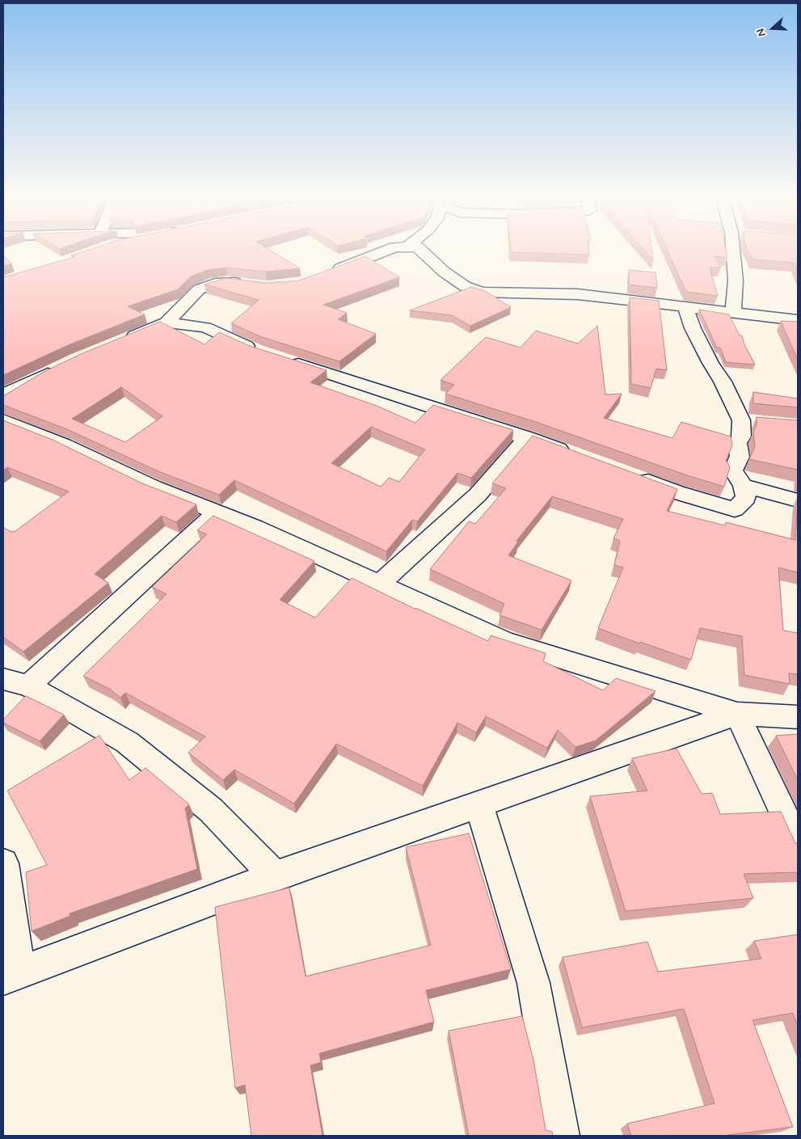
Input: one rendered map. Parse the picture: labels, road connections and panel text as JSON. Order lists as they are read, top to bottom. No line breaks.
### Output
{"north":"left"}
